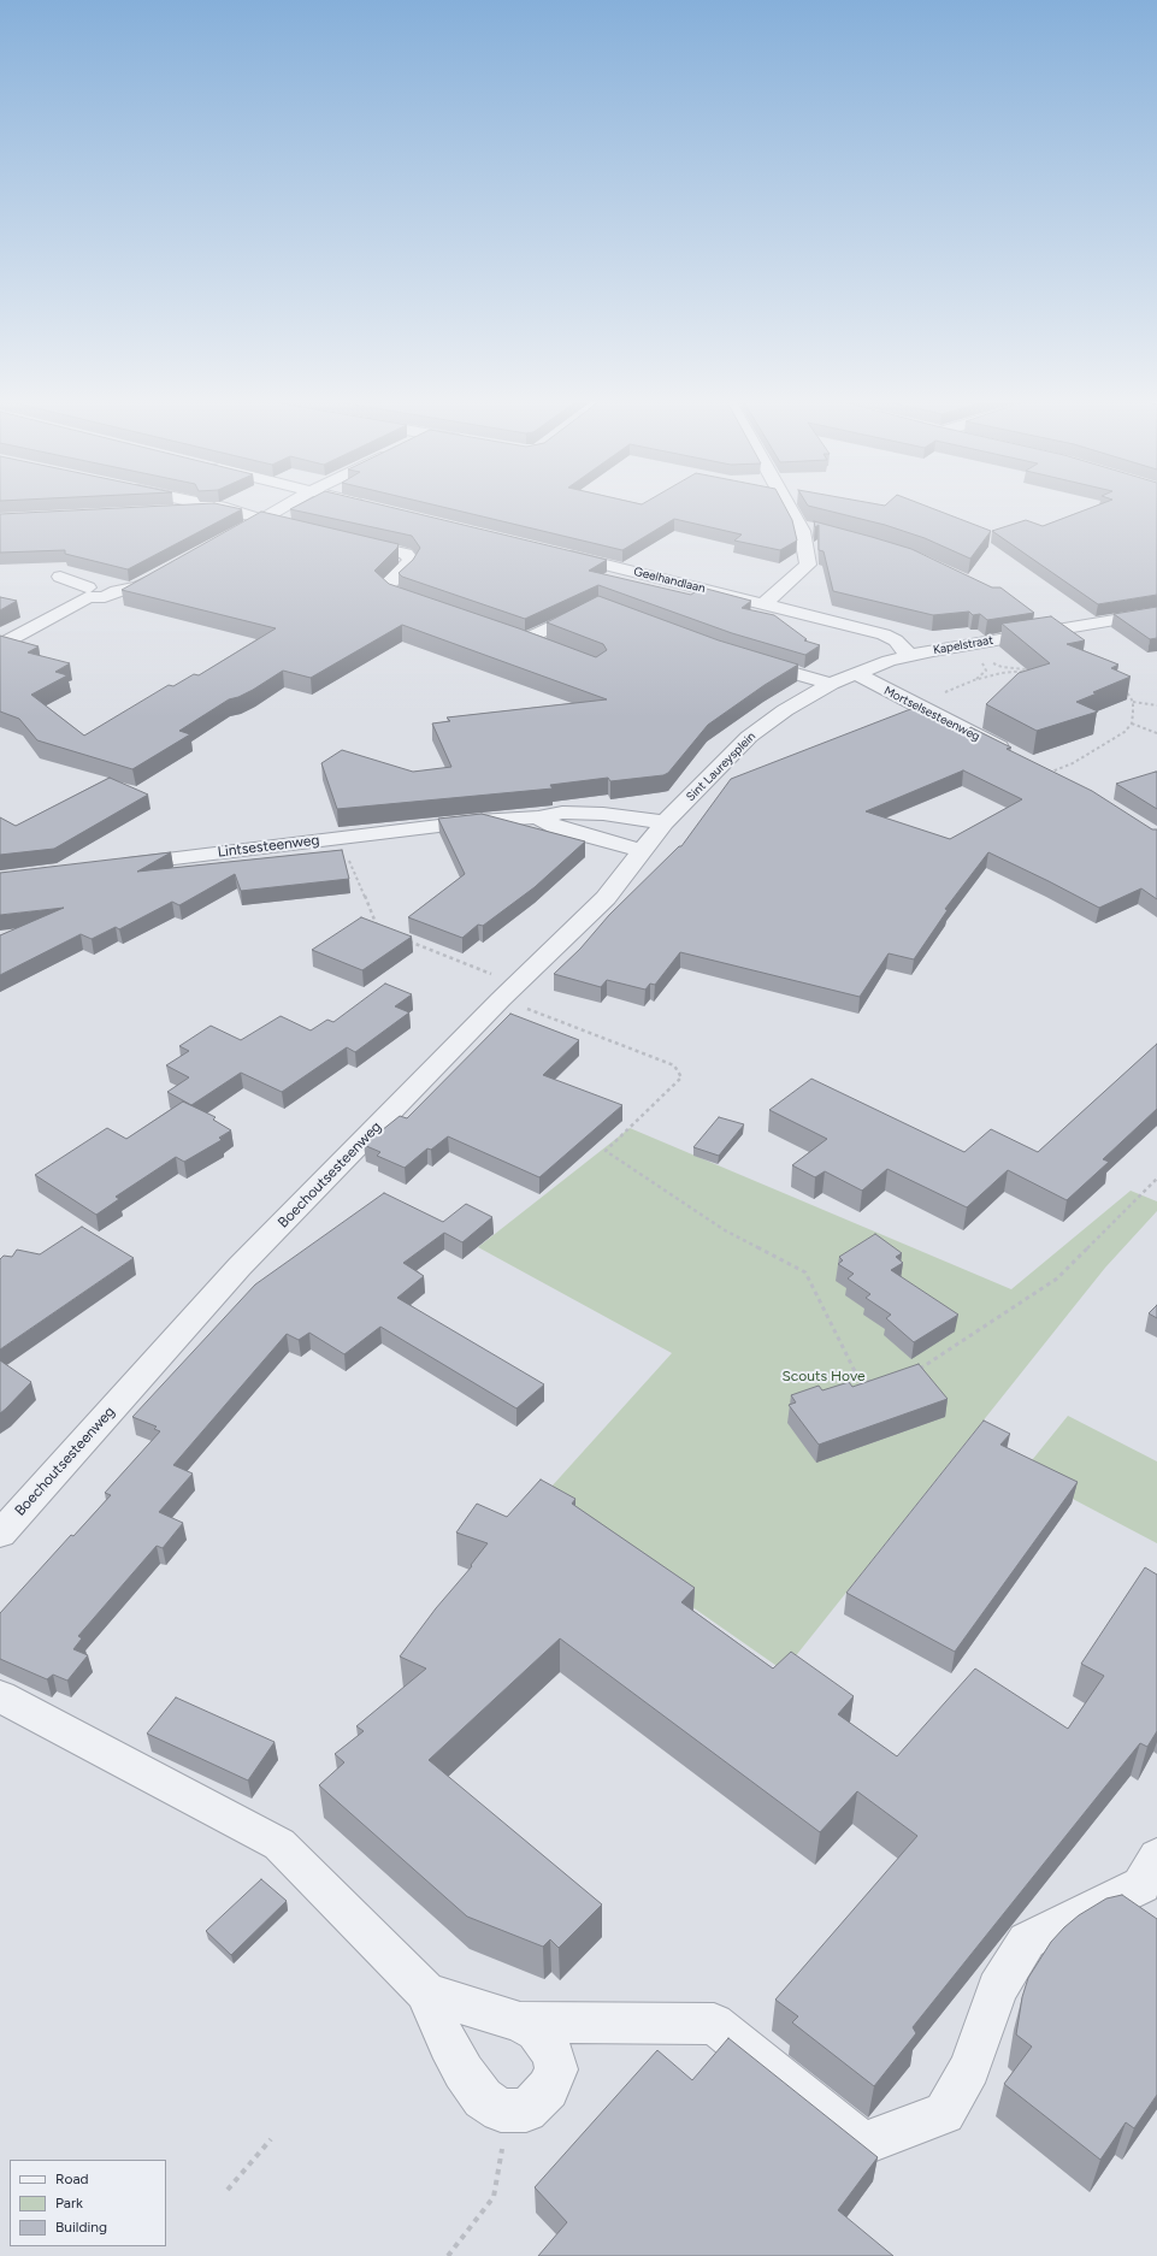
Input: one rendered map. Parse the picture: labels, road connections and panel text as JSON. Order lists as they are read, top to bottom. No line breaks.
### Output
{"streets":{"street":["Geelhandlaan","Kapelstraat","Mortselsesteenweg","Sint Laureysplein","Lintsesteenweg","Boechoutsesteenweg"]},"crossings":[["Geelhandlaan","Kapelstraat"],["Kapelstraat","Mortselsesteenweg"],["Kapelstraat","Sint Laureysplein"],["Mortselsesteenweg","Sint Laureysplein"],["Sint Laureysplein","Lintsesteenweg"],["Sint Laureysplein","Boechoutsesteenweg"],["Lintsesteenweg","Boechoutsesteenweg"]],"parks":["Scouts Hove"],"legend":["Road","Park","Building"]}
